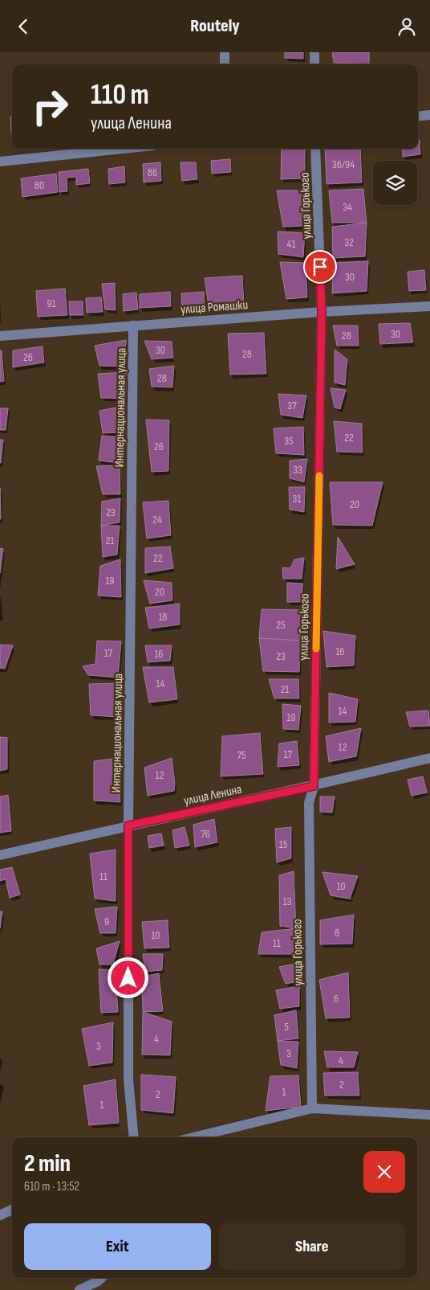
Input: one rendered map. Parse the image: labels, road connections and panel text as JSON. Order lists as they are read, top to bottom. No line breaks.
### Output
{"streets":{"street":["улица Горького","улица Ромашки","Интернациональная улица","улица Ленина"]},"crossings":[["улица Горького","улица Ромашки"],["улица Горького","улица Ленина"],["улица Ромашки","Интернациональная улица"],["Интернациональная улица","улица Ленина"]],"house_numbers":["36/94","86","80","34","32","41","30","91","30","28","30","28","26","28","37","22","35","26","33","31","20","23","24","21","22","19","20","18","25","16","17","16","23","14","21","14","19","12","17","75","12","76","15","11","10","13","9","8","10","11","6","5","4","3","3","4","2","1","2","1"],"page":{"header":"Routely","turn":["110 m","улица Ленина"],"heading":["2 min","610 m · 13:52"],"buttons":["Exit","Share"]}}
